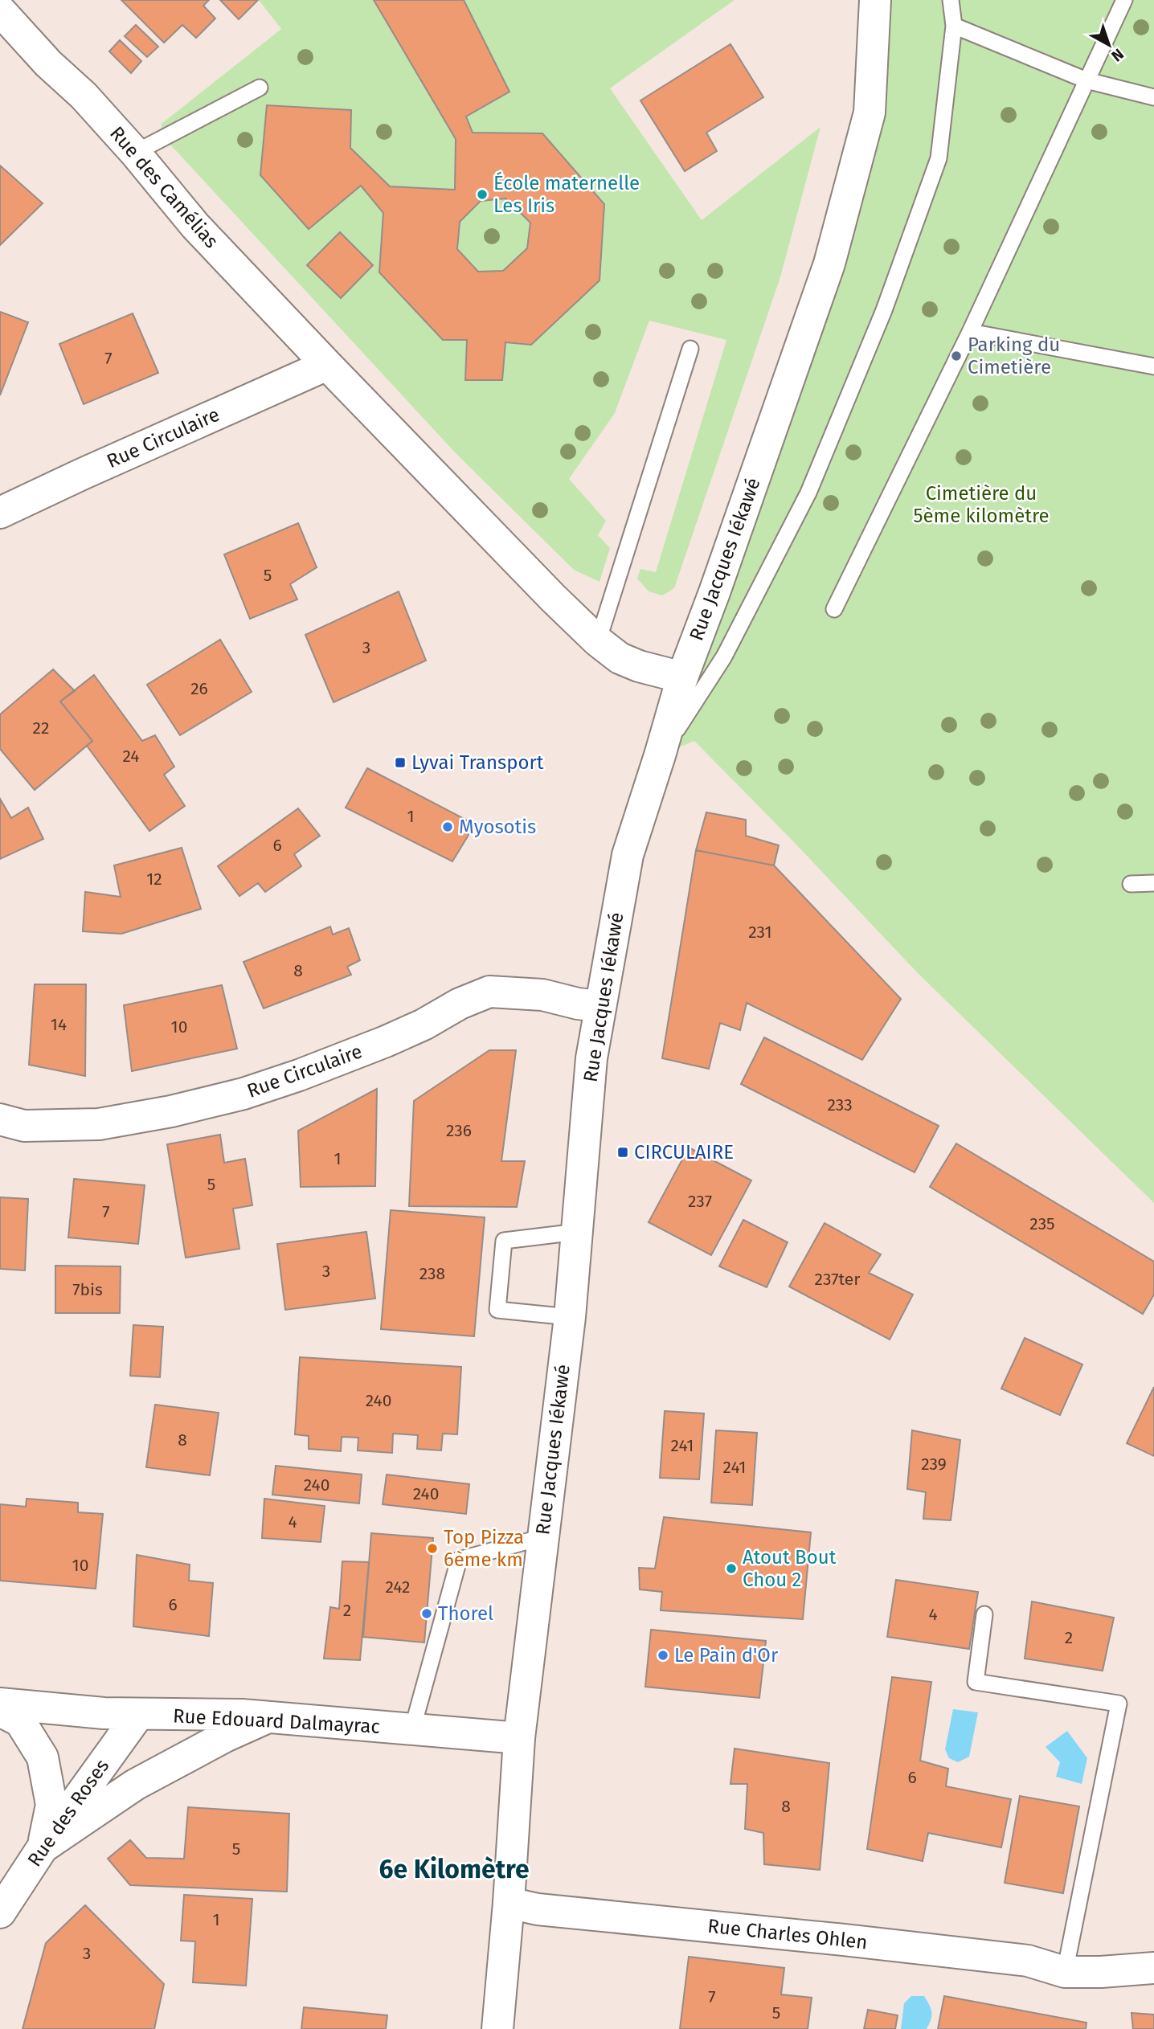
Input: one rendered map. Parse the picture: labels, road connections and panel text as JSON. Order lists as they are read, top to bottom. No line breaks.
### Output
{"streets":{"street":["Rue des Camélias","Rue Circulaire","Rue Jacques Iékawé","Rue Edouard Dalmayrac","Rue des Roses","Rue Charles Ohlen"]},"crossings":[["Rue des Camélias","Rue Circulaire"],["Rue des Camélias","Rue Jacques Iékawé"],["Rue Circulaire","Rue Jacques Iékawé"],["Rue Jacques Iékawé","Rue Edouard Dalmayrac"],["Rue Jacques Iékawé","Rue Charles Ohlen"],["Rue Edouard Dalmayrac","Rue des Roses"]],"districts":["6e Kilomètre"],"parks":["Cimetière du 5ème kilomètre"],"places":{"other":["École maternelle Les Iris","Parking du Cimetière","Myosotis","Top Pizza 6ème km","Atout Bout Chou 2","Thorel","Le Pain d'Or"],"transit":["Lyvai Transport","CIRCULAIRE"]},"house_numbers":["7","5","3","26","22","24","1","6","12","231","8","14","10","233","236","1","5","237","7","235","3","238","237ter","7bis","240","8","241","239","241","240","240","4","10","242","6","2","4","2","6","8","5","1","3","7","5"],"north":"bottom right"}
